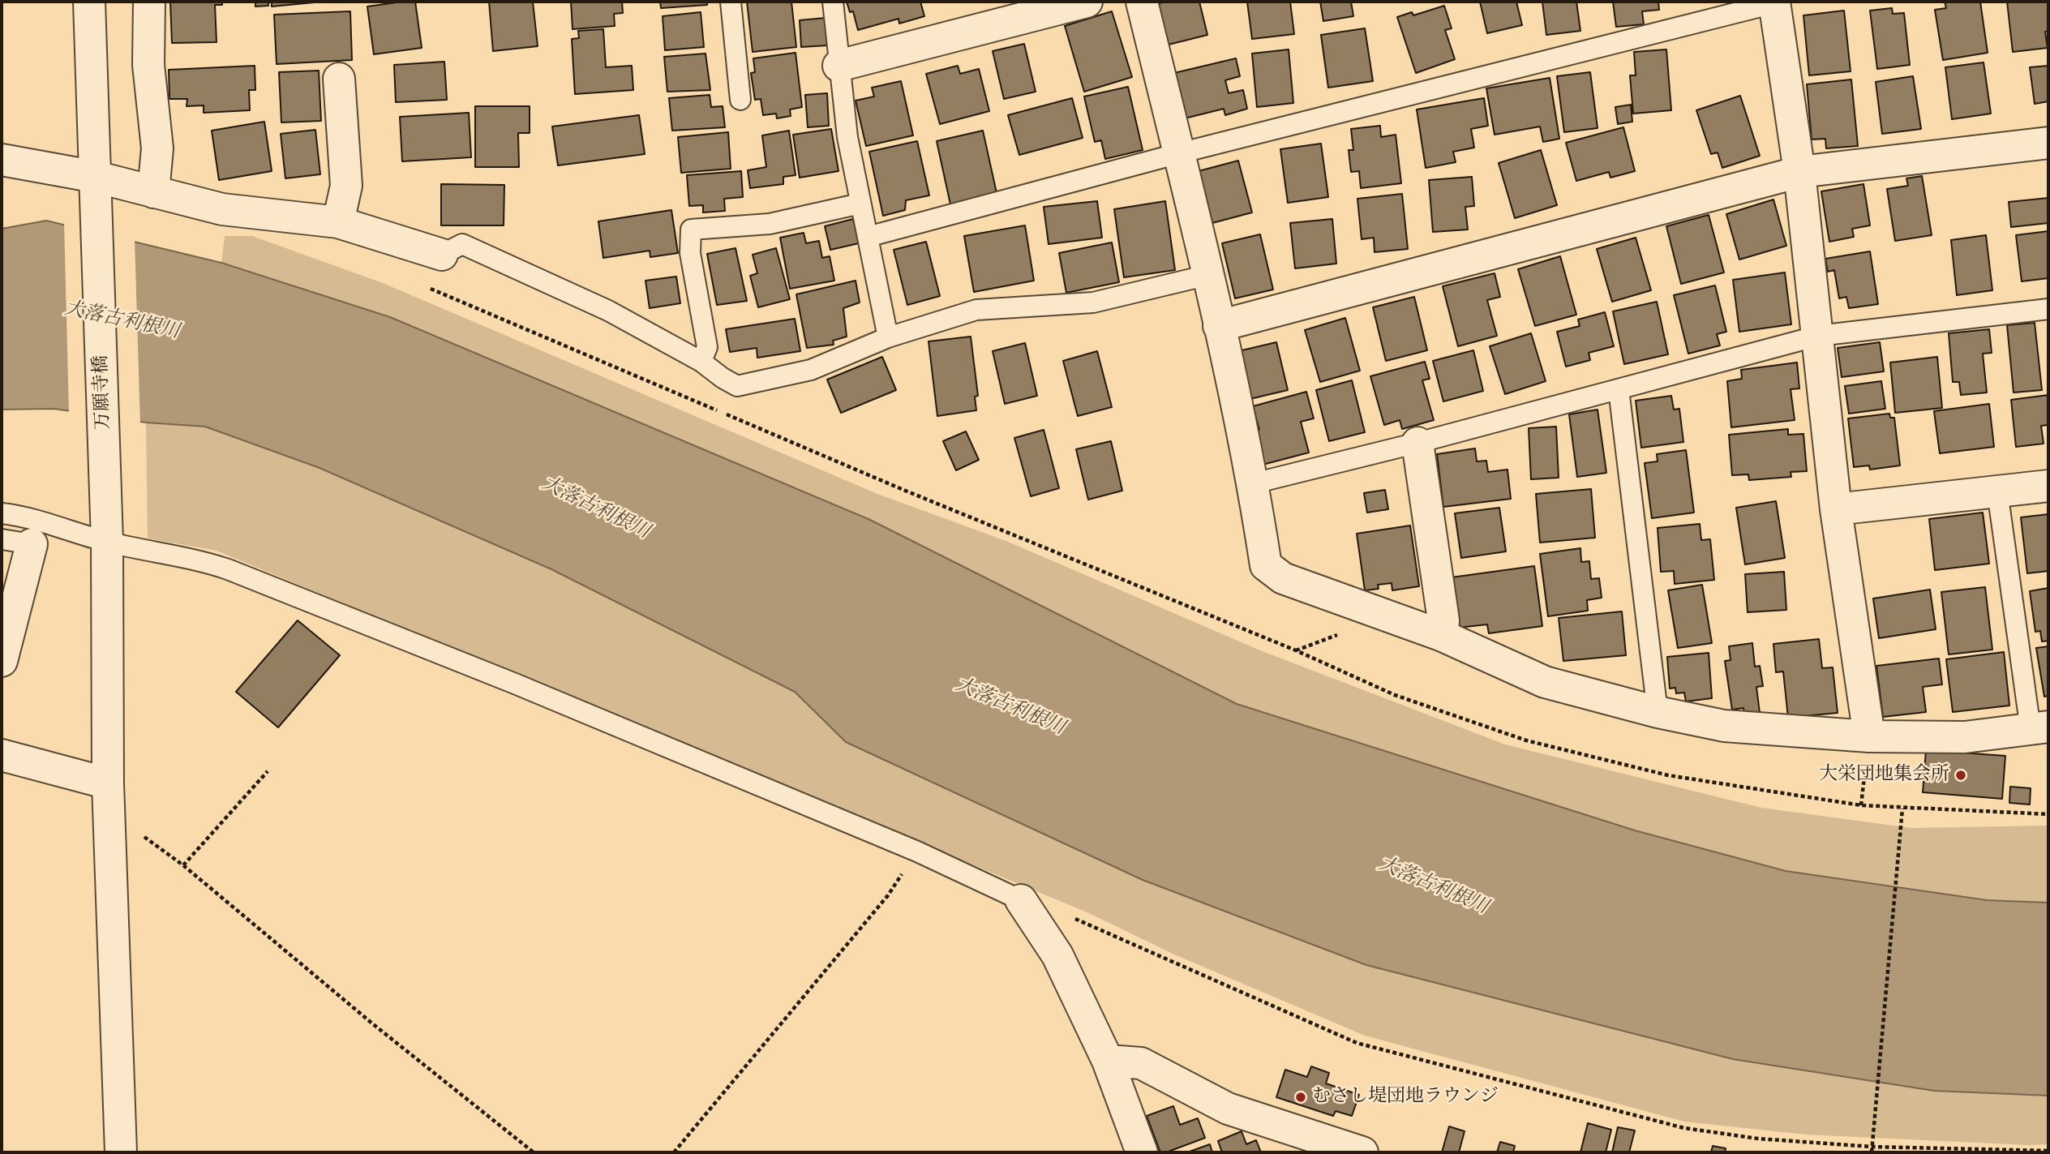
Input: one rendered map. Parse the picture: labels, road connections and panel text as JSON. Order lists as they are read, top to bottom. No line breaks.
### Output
{"streets":{"street":["万願寺橋"]},"water":["大落古利根川"],"places":["大栄団地集会所","むさし堤団地ラウンジ"]}
